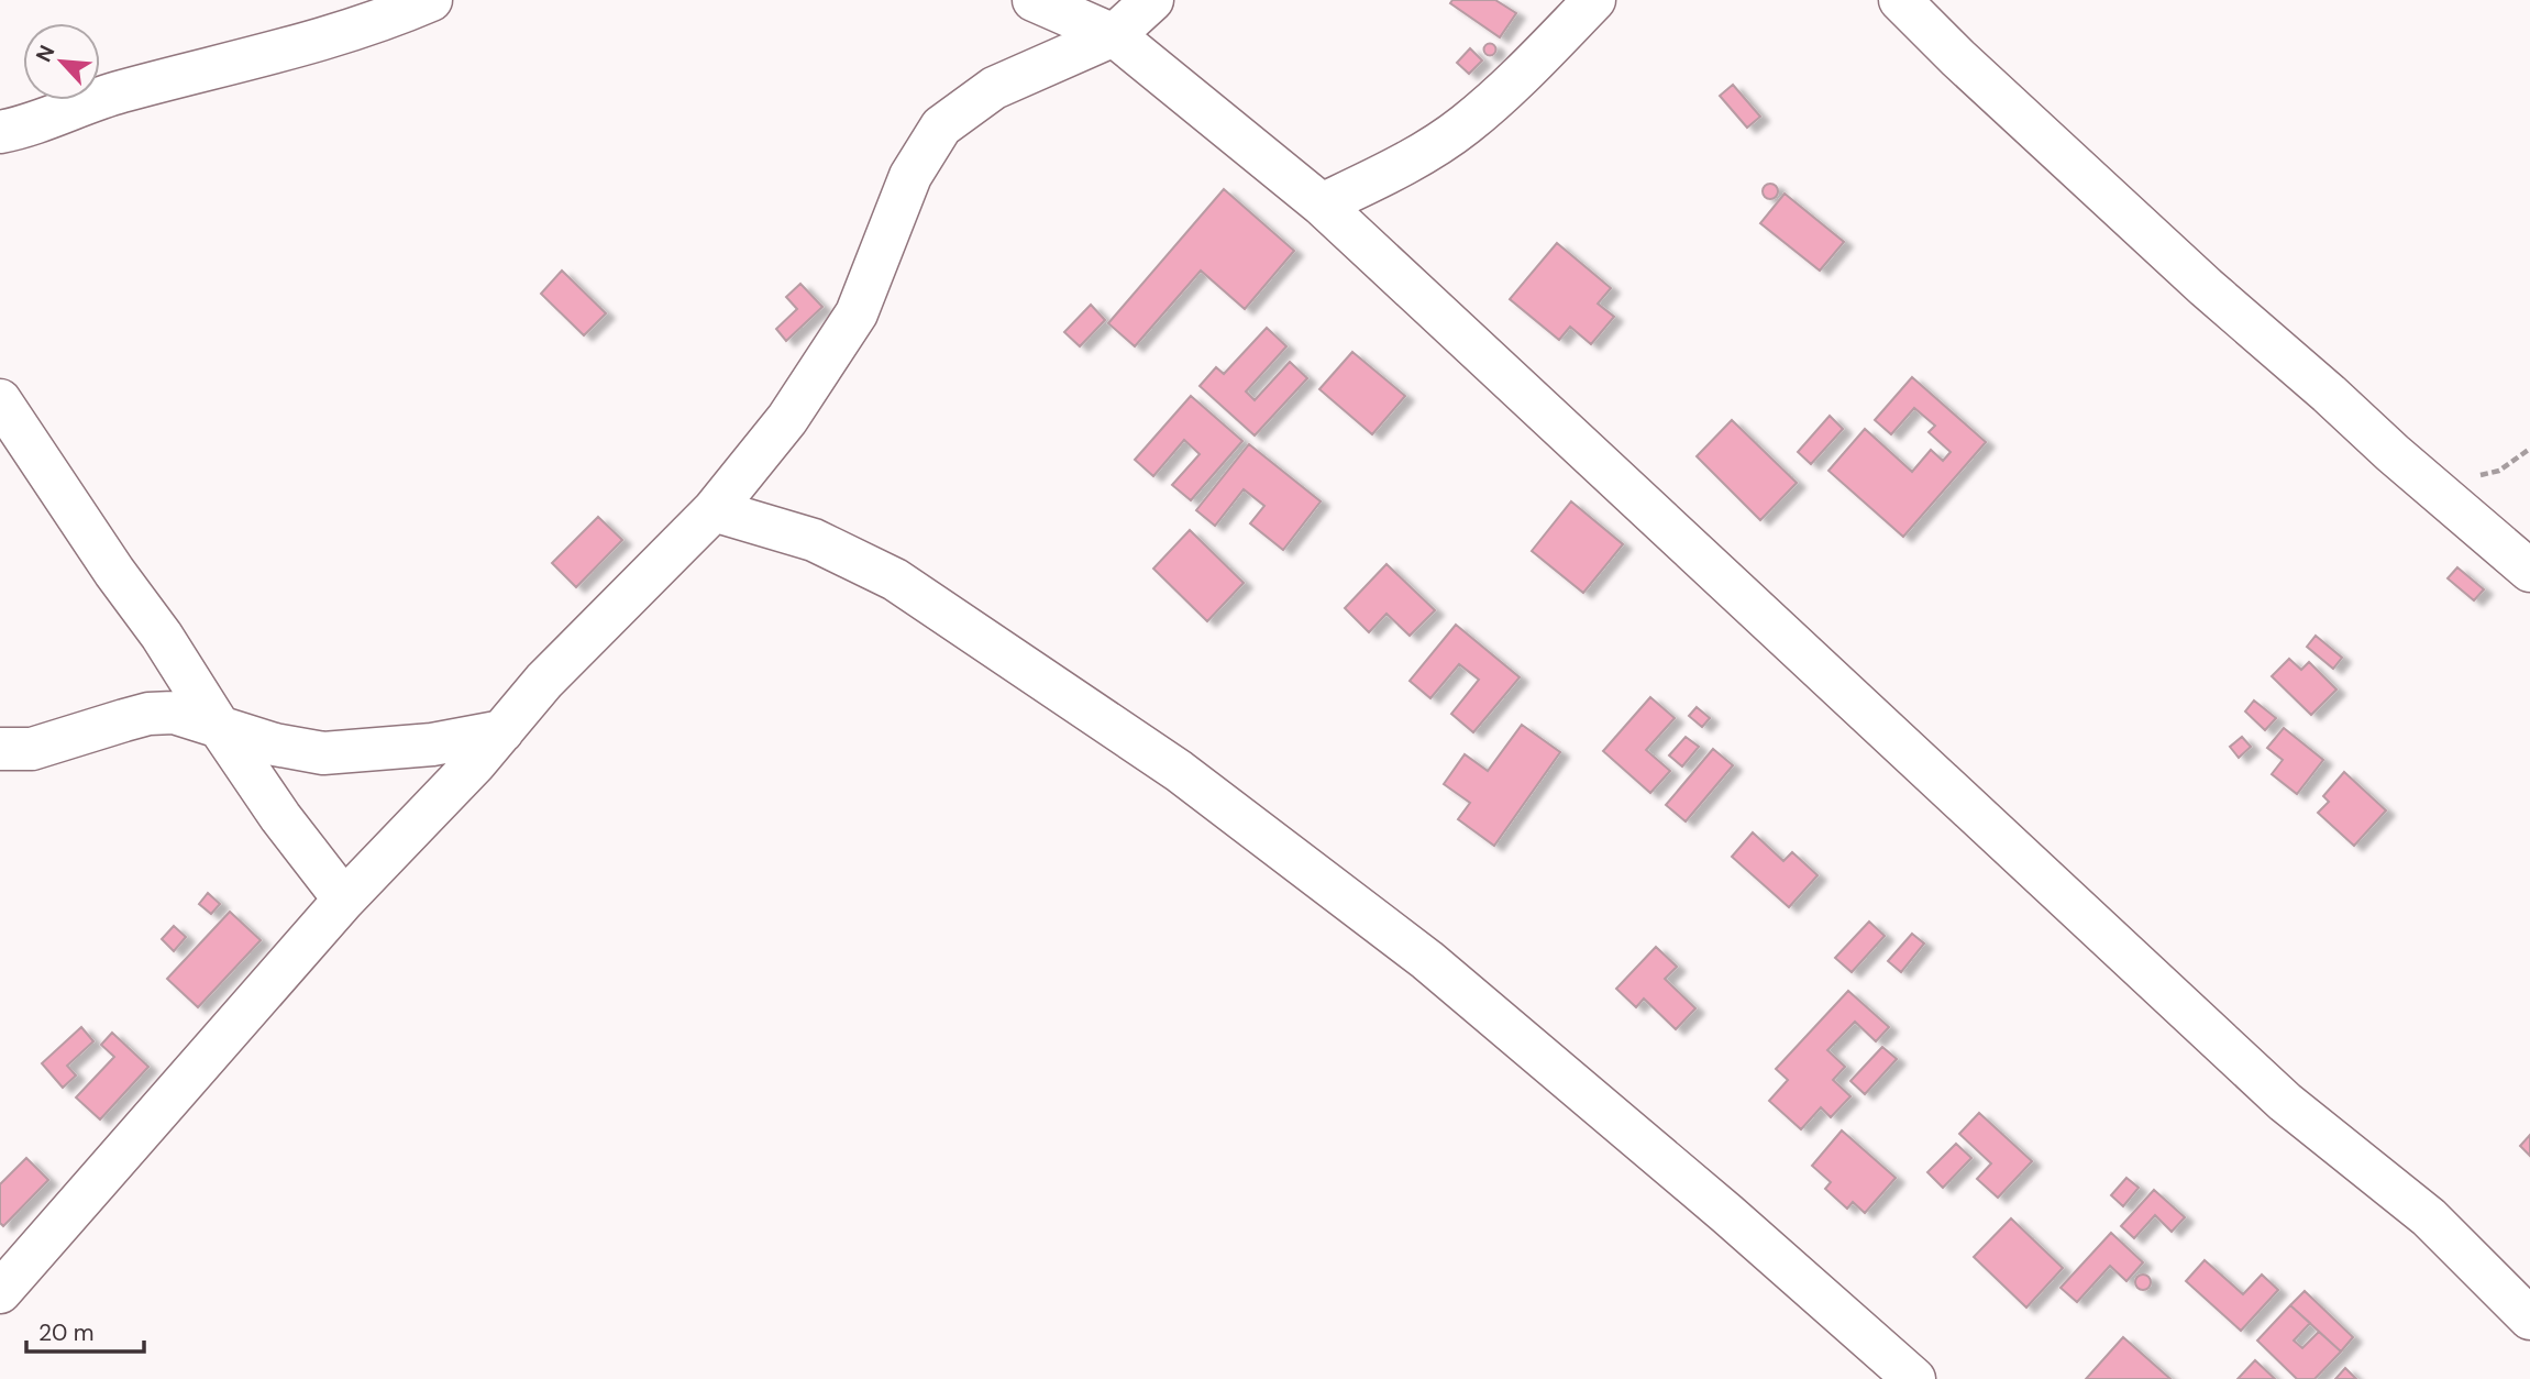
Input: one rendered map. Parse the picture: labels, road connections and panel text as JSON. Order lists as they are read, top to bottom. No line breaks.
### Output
{"scale_bar":"20 m","north":"top left"}
